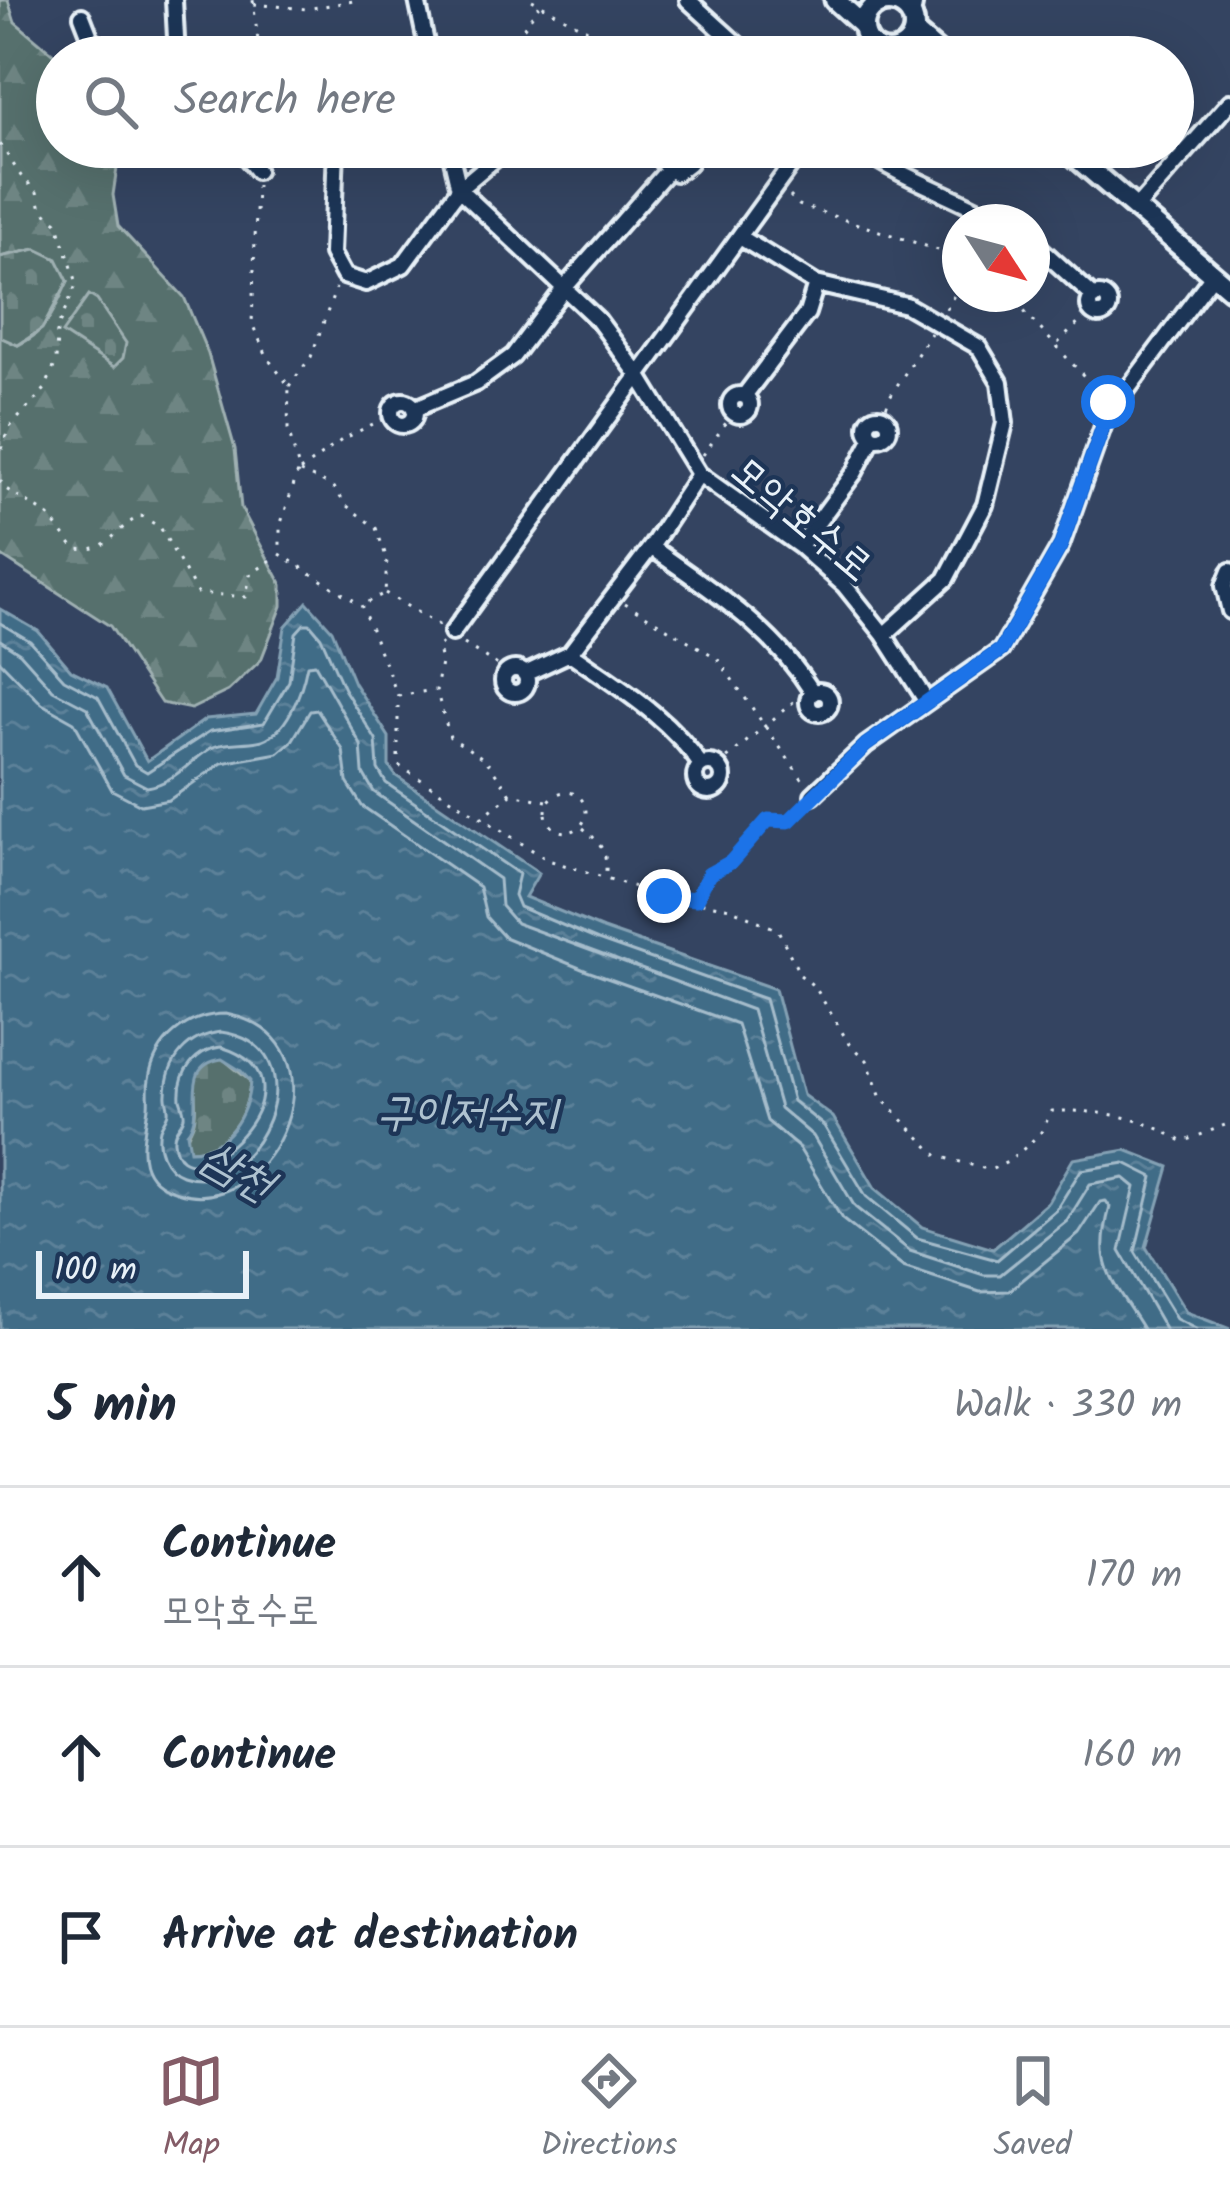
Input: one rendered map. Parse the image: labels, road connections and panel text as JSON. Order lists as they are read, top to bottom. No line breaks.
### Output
{"streets":{"street":["모악호수로"]},"water":["구이저수지","삼천"],"scale_bar":"100 m","north":"bottom right","page":{"search":"Search here","scale":"100 m","heading":["5 min","Walk · 330 m"],"list":[["Continue","모악호수로","170 m"],["Continue","160 m"],"Arrive at destination"],"nav":["Map","Directions","Saved"]}}
